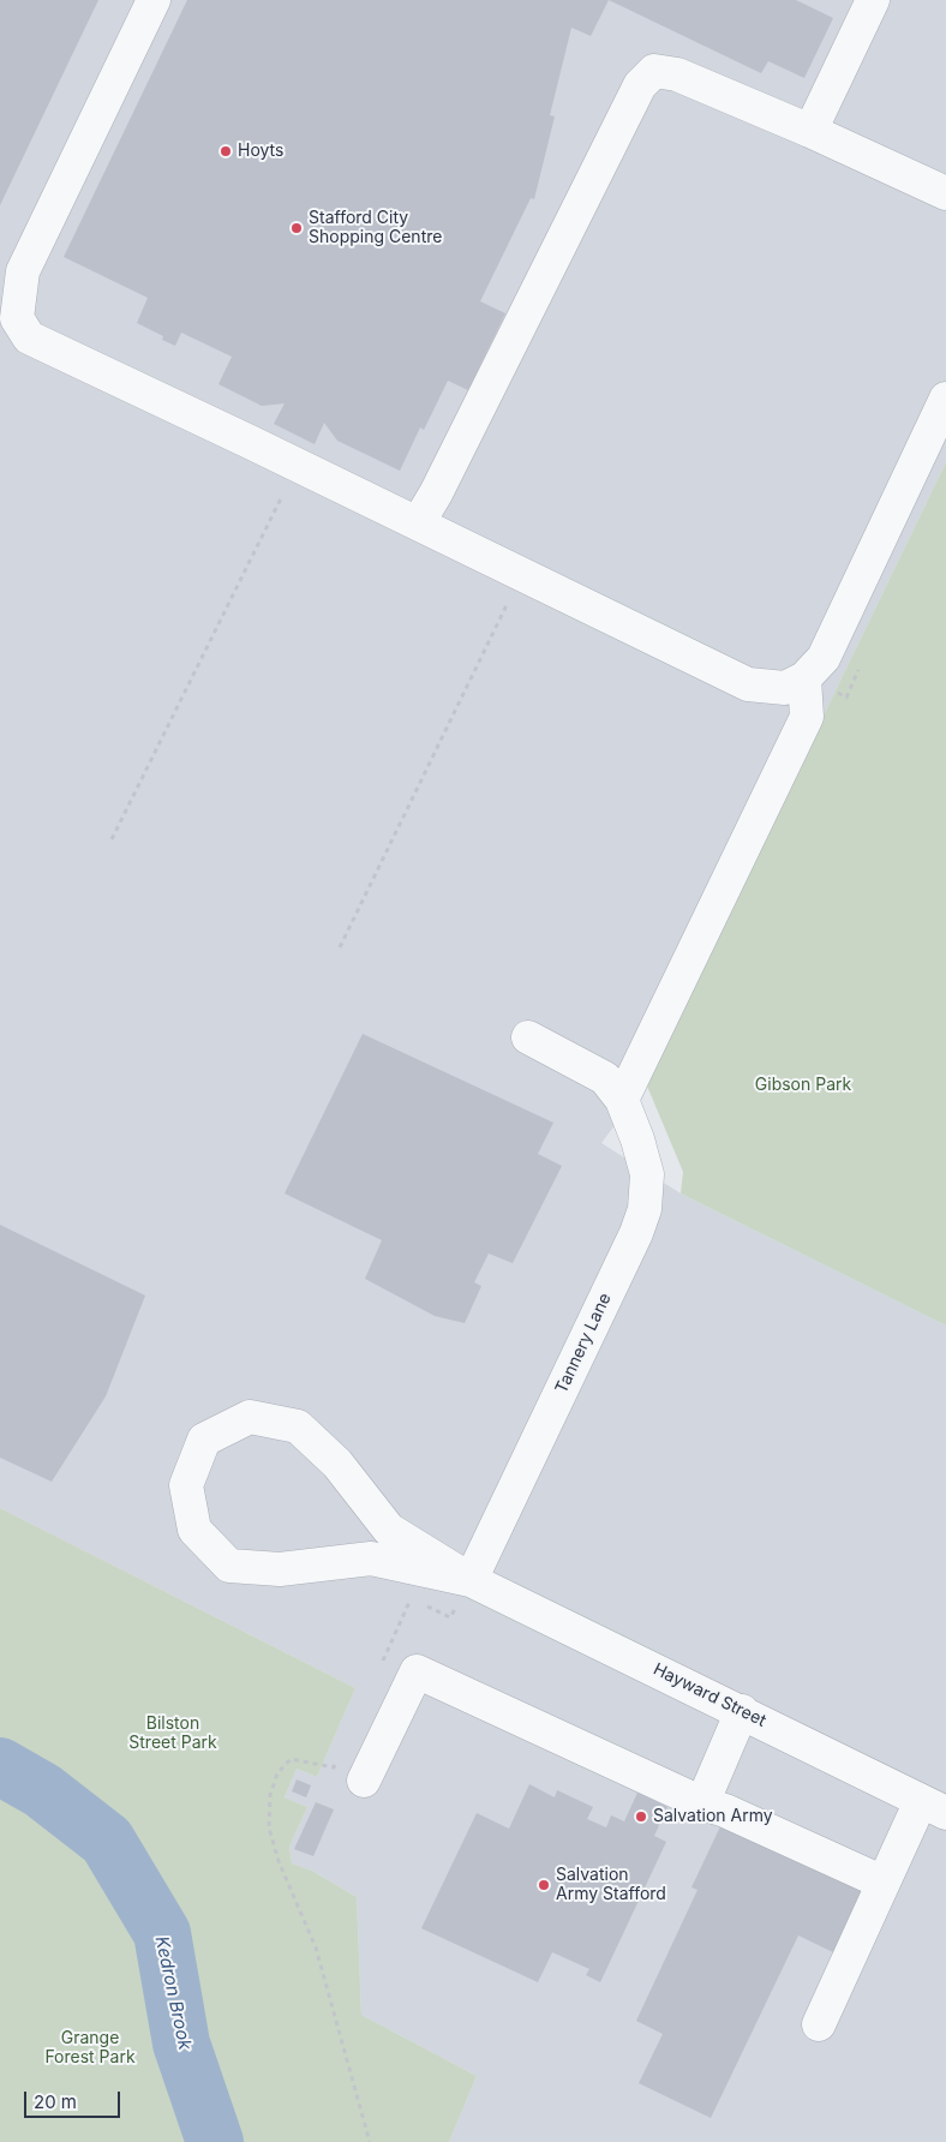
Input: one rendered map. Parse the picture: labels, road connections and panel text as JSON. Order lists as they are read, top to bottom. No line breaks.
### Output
{"streets":{"street":["Tannery Lane","Hayward Street"]},"crossings":[["Tannery Lane","Hayward Street"]],"water":["Kedron Brook"],"parks":["Gibson Park","Bilston Street Park","Grange Forest Park"],"places":["Hoyts","Stafford City Shopping Centre","Salvation Army","Salvation Army Stafford"],"scale_bar":"20 m"}
